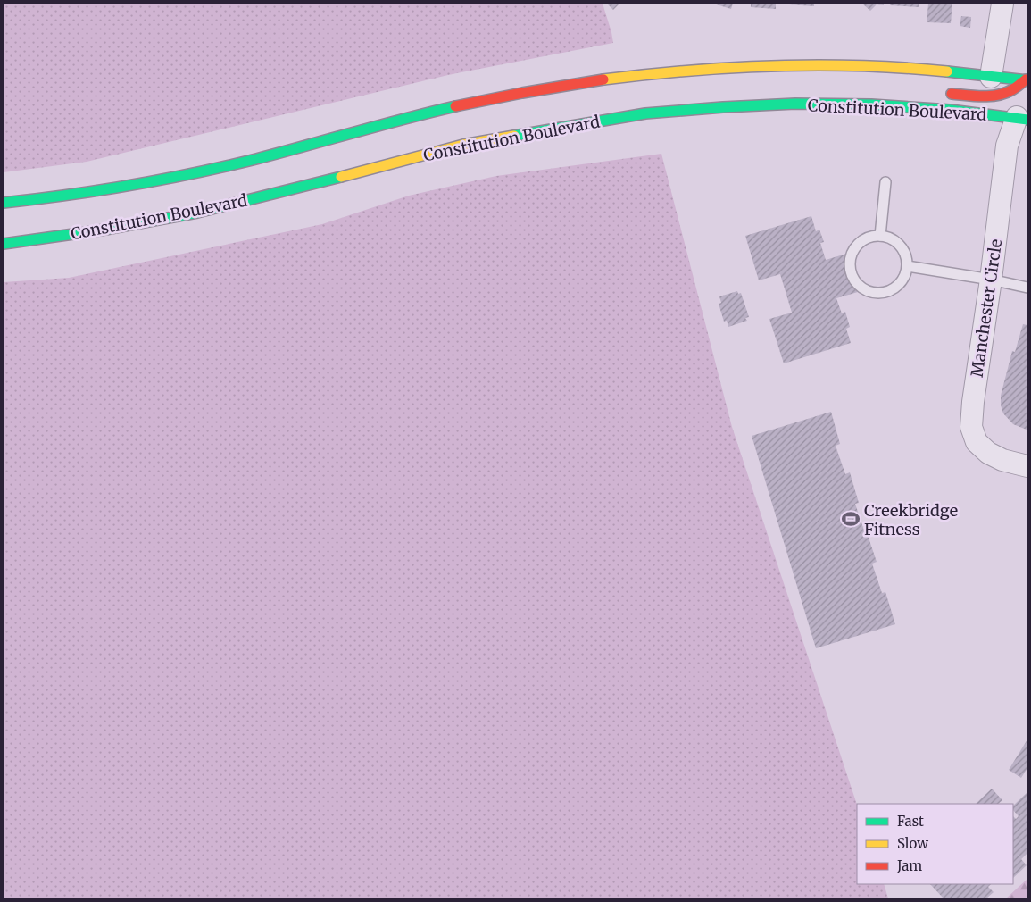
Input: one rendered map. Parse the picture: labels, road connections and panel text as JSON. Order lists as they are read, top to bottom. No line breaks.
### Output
{"streets":{"main road":["Constitution Boulevard"],"street":["Manchester Circle"]},"crossings":[["Constitution Boulevard","Manchester Circle"]],"places":{"sports":["Creekbridge Fitness"]},"legend":["Fast","Slow","Jam"]}
